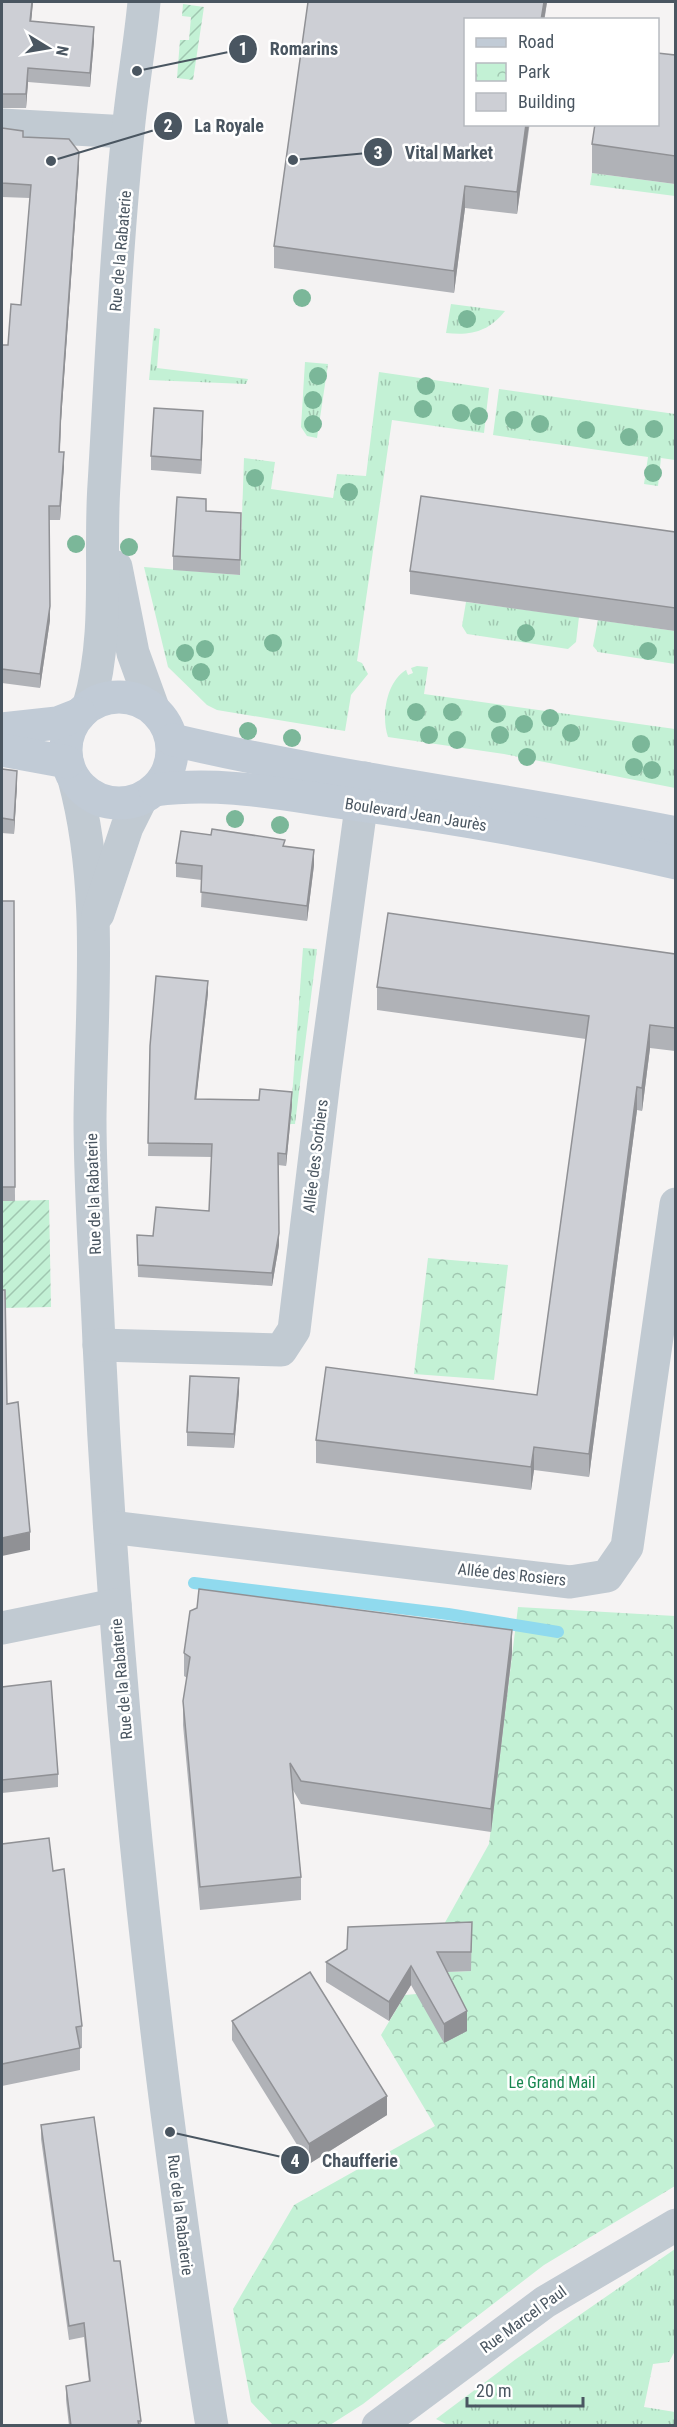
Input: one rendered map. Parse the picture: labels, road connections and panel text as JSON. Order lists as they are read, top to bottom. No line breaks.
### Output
{"streets":{"main road":["Boulevard Jean Jaurès"],"street":["Rue de la Rabaterie","Allée des Sorbiers","Allée des Rosiers","Rue Marcel Paul"]},"crossings":[["Rue de la Rabaterie","Boulevard Jean Jaurès"],["Rue de la Rabaterie","Allée des Sorbiers"],["Rue de la Rabaterie","Allée des Rosiers"],["Boulevard Jean Jaurès","Allée des Sorbiers"]],"parks":["Le Grand Mail"],"places":["Romarins","Vital Market","La Royale","Chaufferie"],"legend":["Road","Park","Building"],"scale_bar":"20 m","north":"right"}
